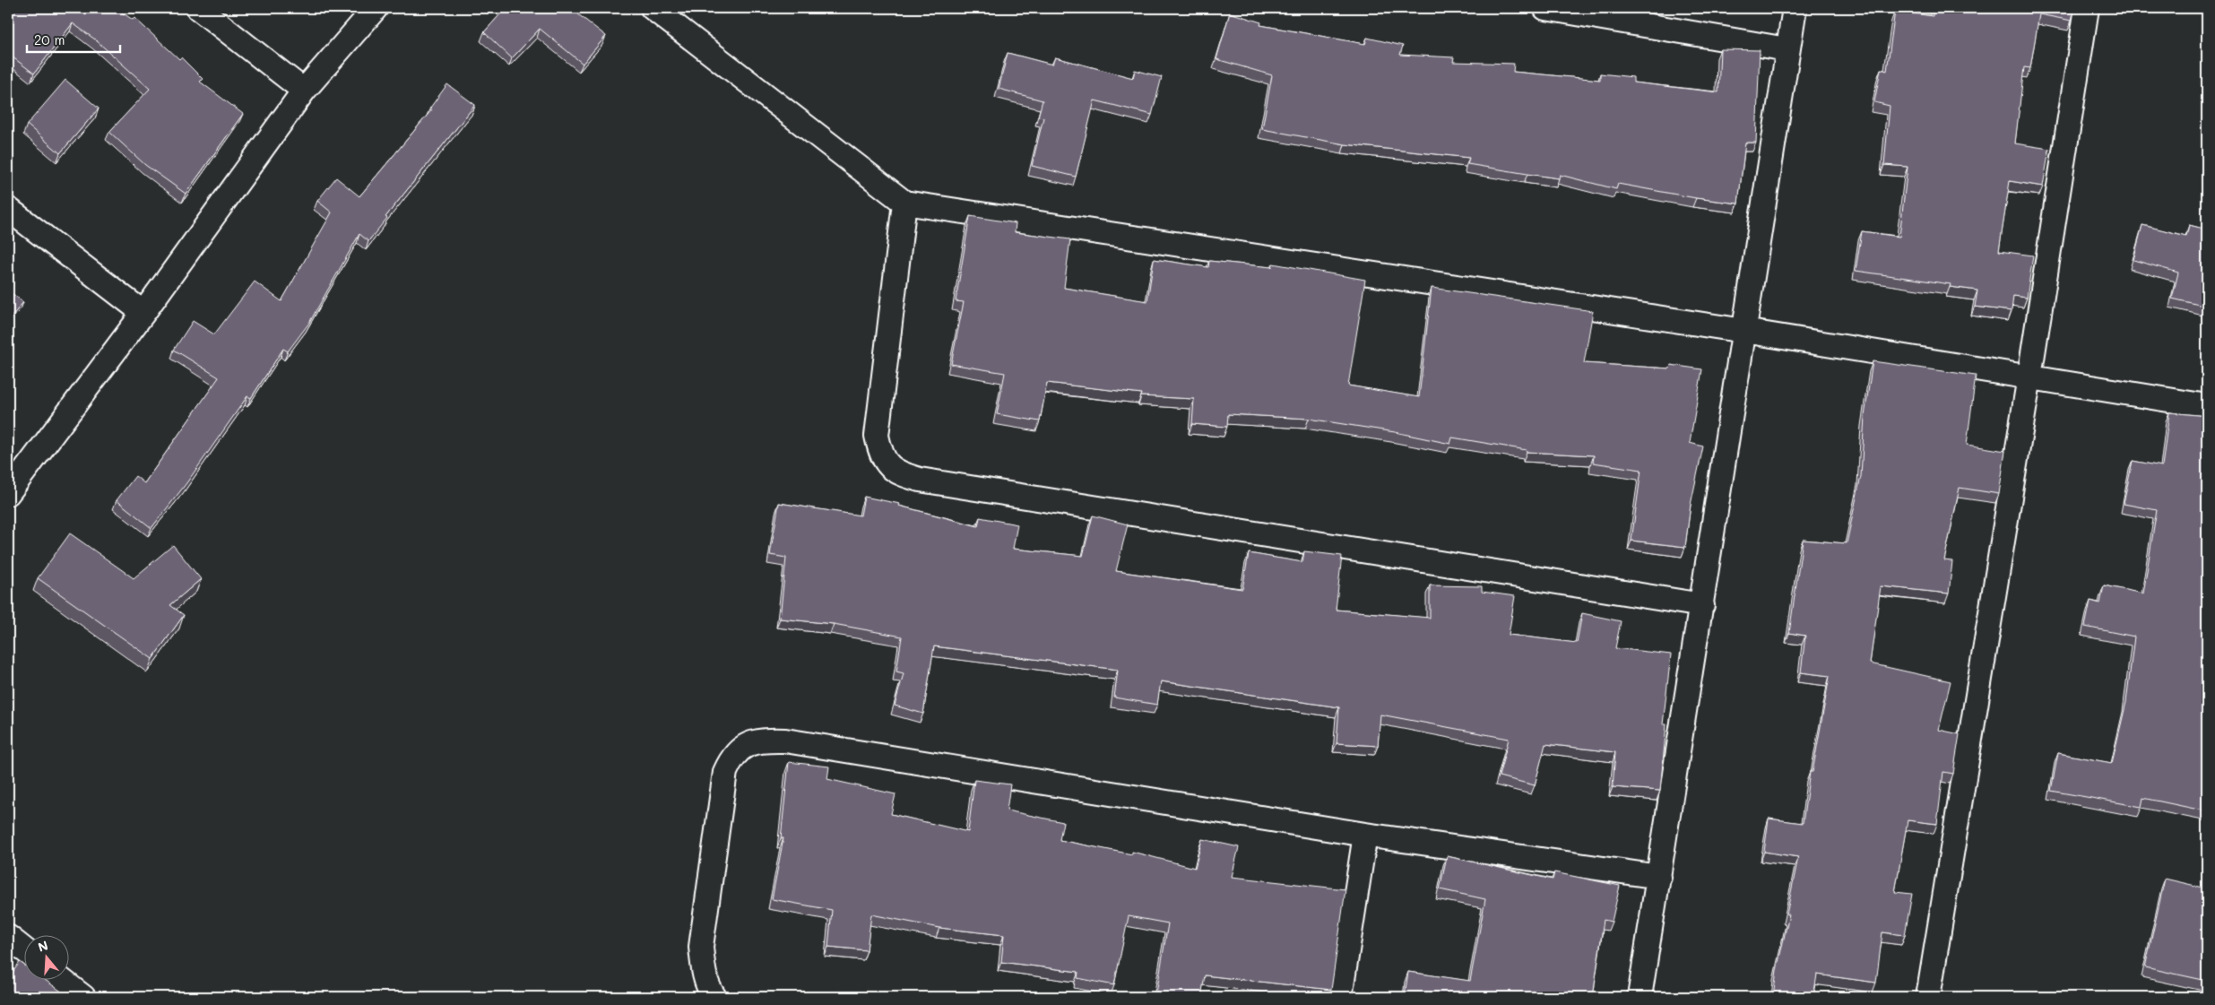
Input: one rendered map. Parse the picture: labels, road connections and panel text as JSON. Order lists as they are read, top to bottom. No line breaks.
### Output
{"scale_bar":"20 m","north":"top"}
